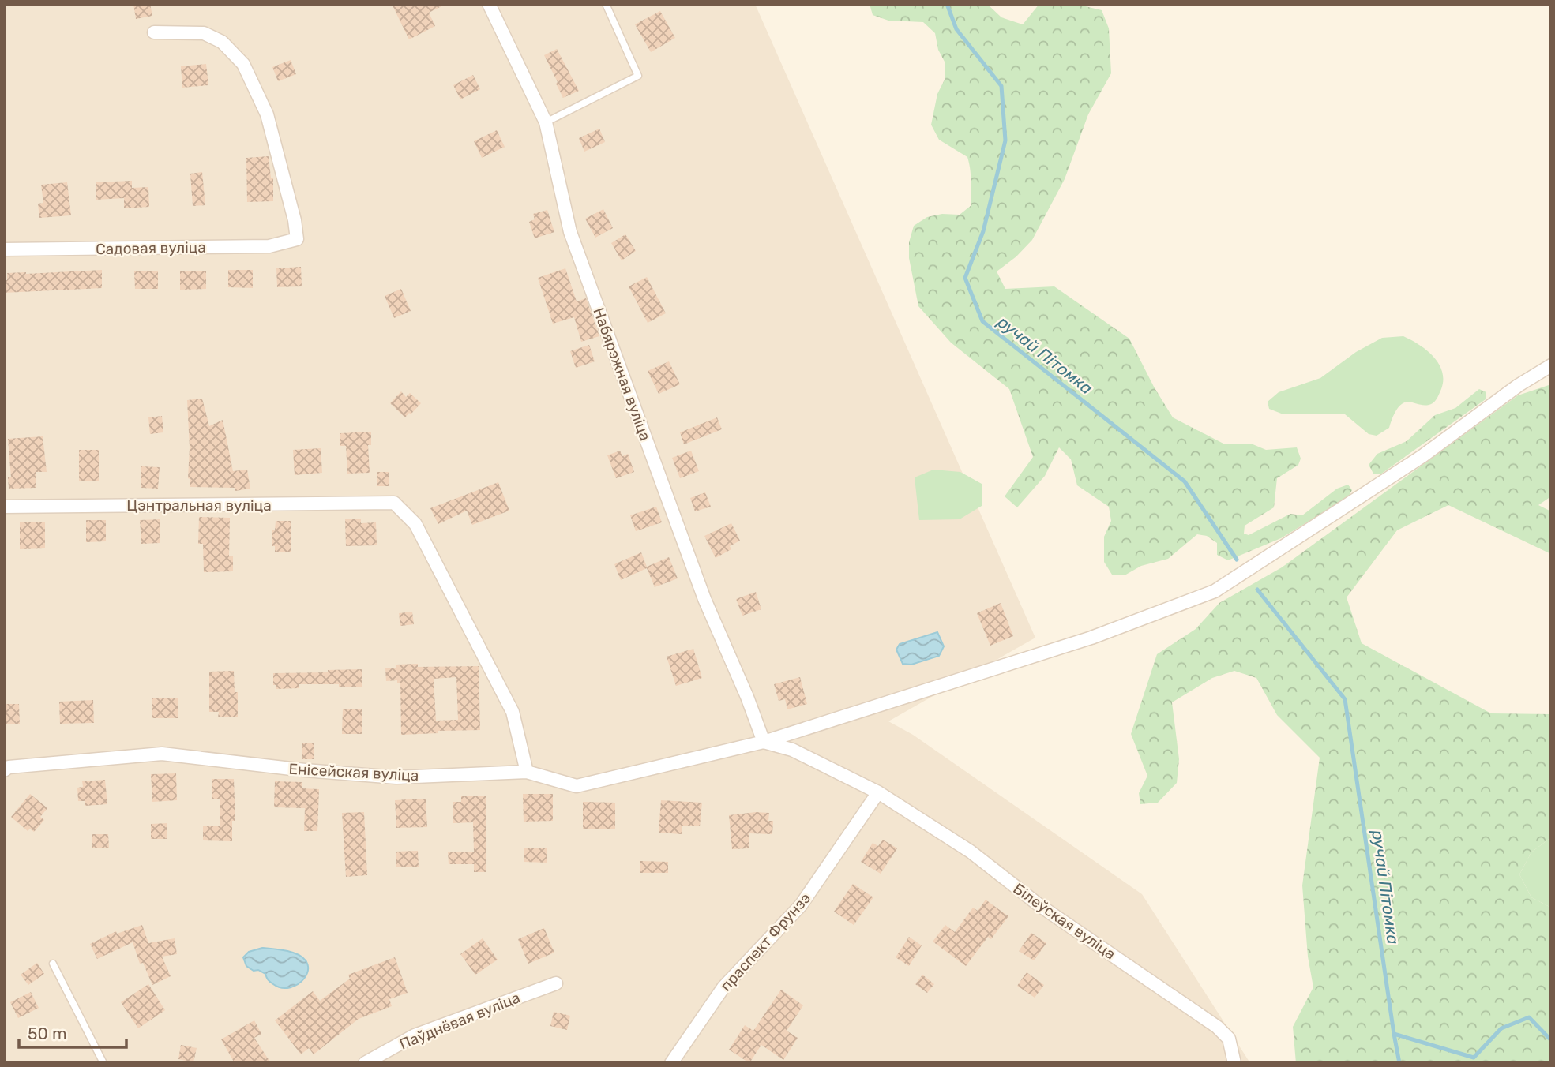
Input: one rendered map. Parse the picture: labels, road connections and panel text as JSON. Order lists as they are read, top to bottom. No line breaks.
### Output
{"streets":{"street":["Садовая вуліца","Набярэжная вуліца","Цэнтральная вуліца","Енісейская вуліца","Білеўская вуліца","праспект Фрунзэ","Паўднёвая вуліца"]},"crossings":[["Набярэжная вуліца","Енісейская вуліца"],["Набярэжная вуліца","Білеўская вуліца"],["Цэнтральная вуліца","Енісейская вуліца"],["Енісейская вуліца","Білеўская вуліца"],["Білеўская вуліца","праспект Фрунзэ"]],"water":["ручай Пітомка"],"scale_bar":"50 m"}
